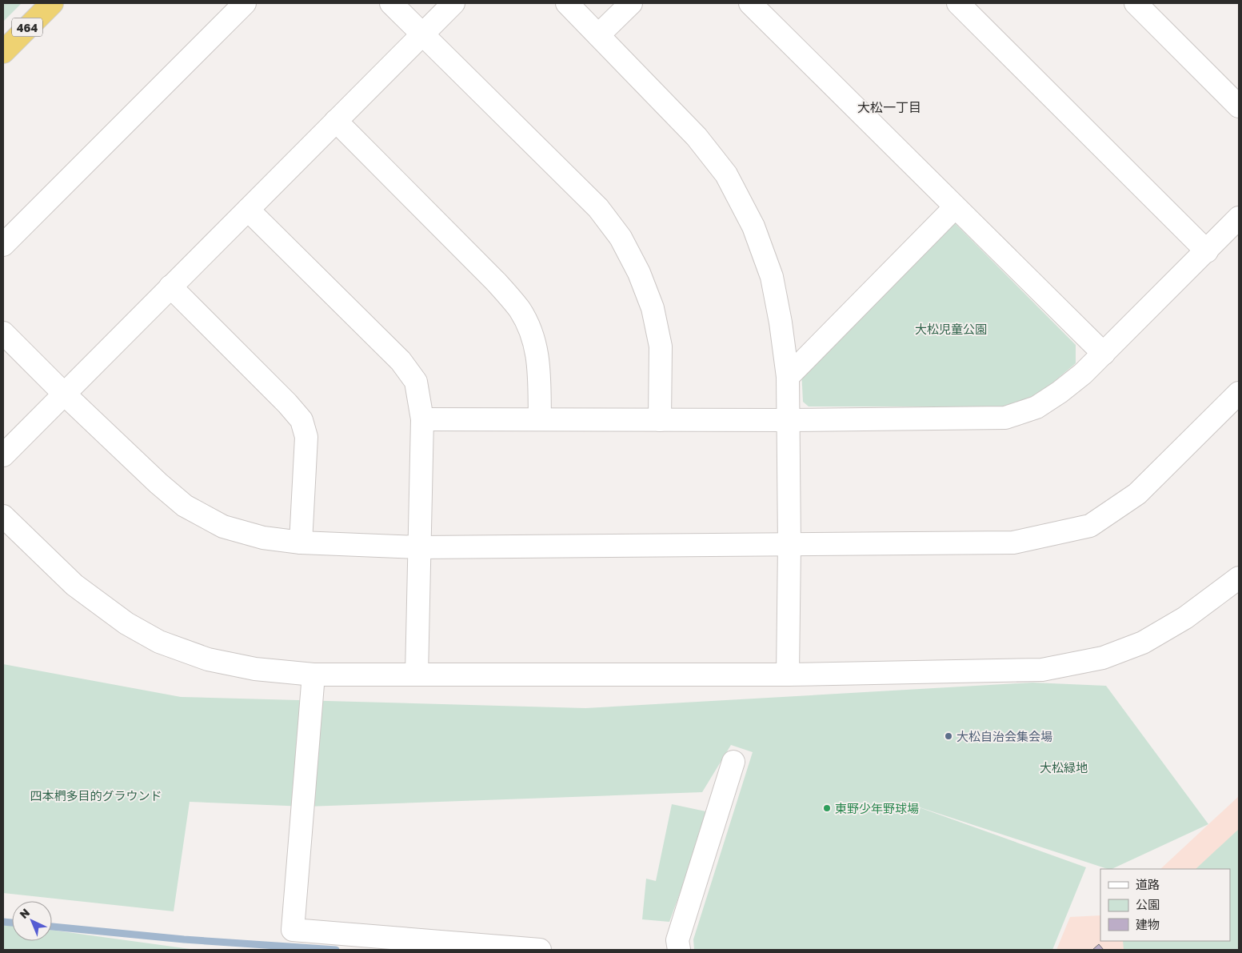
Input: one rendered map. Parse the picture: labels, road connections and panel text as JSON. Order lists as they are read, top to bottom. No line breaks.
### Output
{"streets":{"highway":["464"]},"districts":["大松一丁目"],"parks":["大松児童公園","大松緑地","四本椚多目的グラウンド"],"places":["大松自治会集会場","東野少年野球場"],"legend":["道路","公園","建物"],"north":"top left"}
